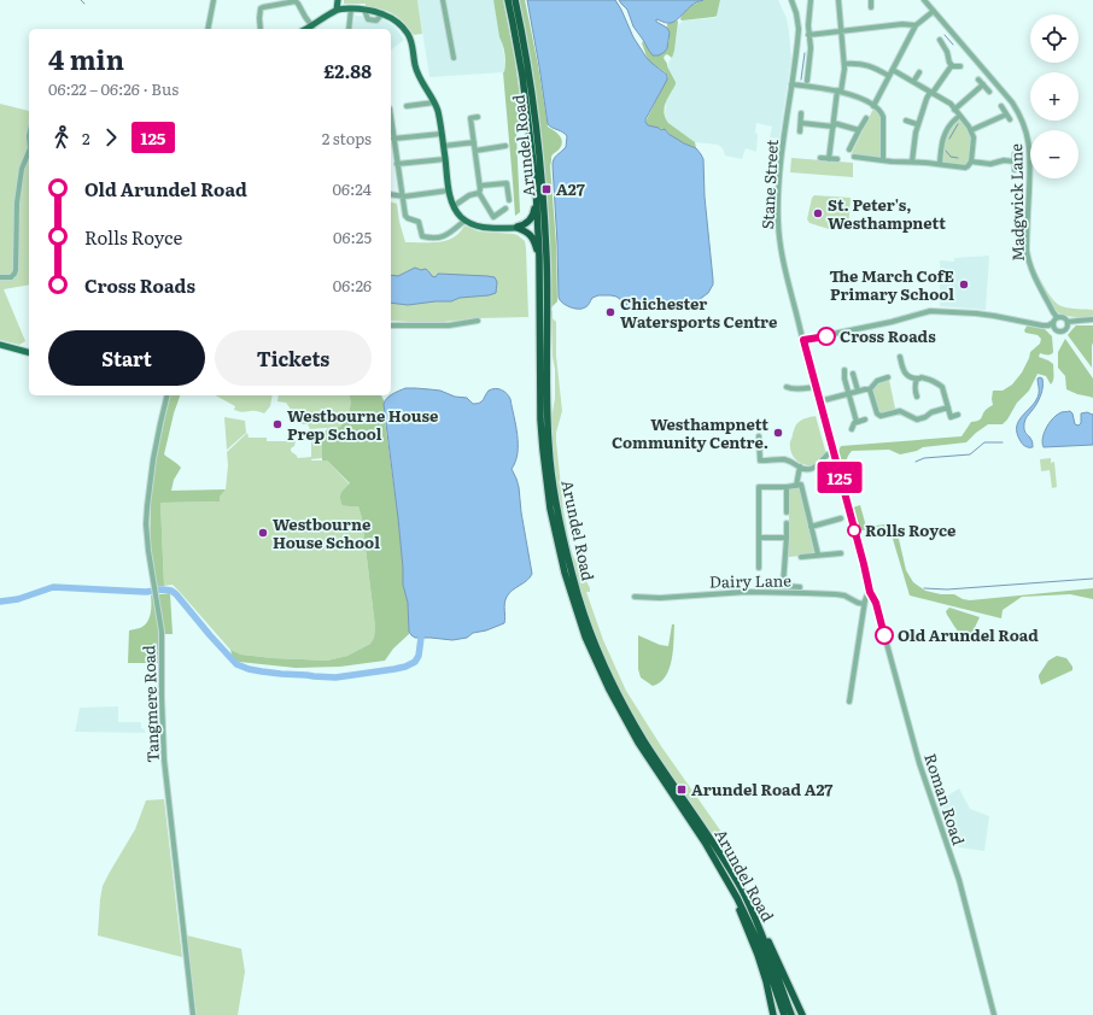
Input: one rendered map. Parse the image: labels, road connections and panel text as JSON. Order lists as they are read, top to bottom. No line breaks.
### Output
{"streets":{"highway":["Arundel Road"],"street":["Stane Street","Madgwick Lane","Dairy Lane","Tangmere Road","Roman Road"]},"crossings":[["Stane Street","Roman Road"]],"places":{"transit":["A27","Arundel Road A27"],"other":["St. Peter's, Westhampnett","The March CofE Primary School","Chichester Watersports Centre","Cross Roads","Westbourne House Prep School","Westhampnett Community Centre.","Rolls Royce","Westbourne House School","Old Arundel Road"]},"lines":["bus line 125"],"page":{"on_map":"125","map_buttons":["+","−"],"heading":["4 min","06:22 – 06:26 · Bus","£2.88"],"legs":["2","125","2 stops"],"list":[{"name":"Old Arundel Road","value":"06:24"},{"name":"Rolls Royce","value":"06:25"},{"name":"Cross Roads","value":"06:26"}],"buttons":["Start","Tickets"]}}
